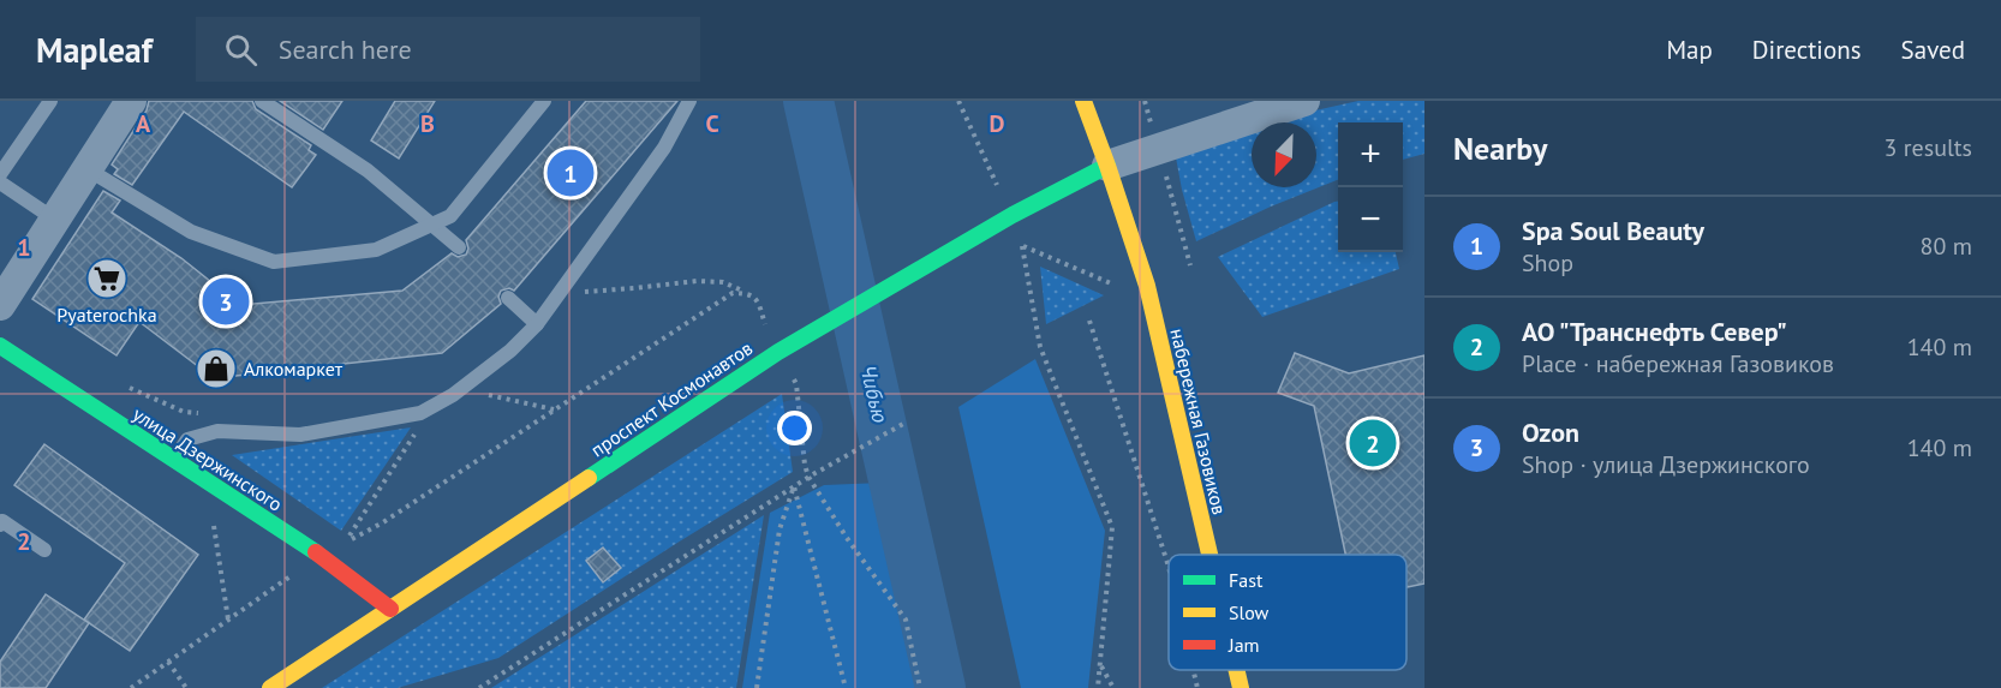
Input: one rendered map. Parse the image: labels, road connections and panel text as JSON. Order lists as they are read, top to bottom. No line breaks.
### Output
{"streets":{"main road":["проспект Космонавтов","набережная Газовиков","улица Дзержинского"]},"crossings":[["проспект Космонавтов","набережная Газовиков"],["проспект Космонавтов","улица Дзержинского"]],"water":["Чибью"],"places":{"supermarket":["Pyaterochka"],"shop":["Алкомаркет"]},"legend":["Fast","Slow","Jam"],"north":"bottom left","page":{"header":"Mapleaf","search":"Search here","nav":["Map","Directions","Saved"],"heading":["Nearby","3 results"],"map_buttons":["+","−"],"pins":["1","3","2"],"list":[{"mark":"1","name":"Spa Soul Beauty","note":"Shop","value":"80 m"},{"mark":"2","name":"АО \"Транснефть Север\"","note":"Place · набережная Газовиков","value":"140 m"},{"mark":"3","name":"Ozon","note":"Shop · улица Дзержинского","value":"140 m"}]},"grid":{"columns":["A","B","C","D"],"rows":["1","2"]}}
